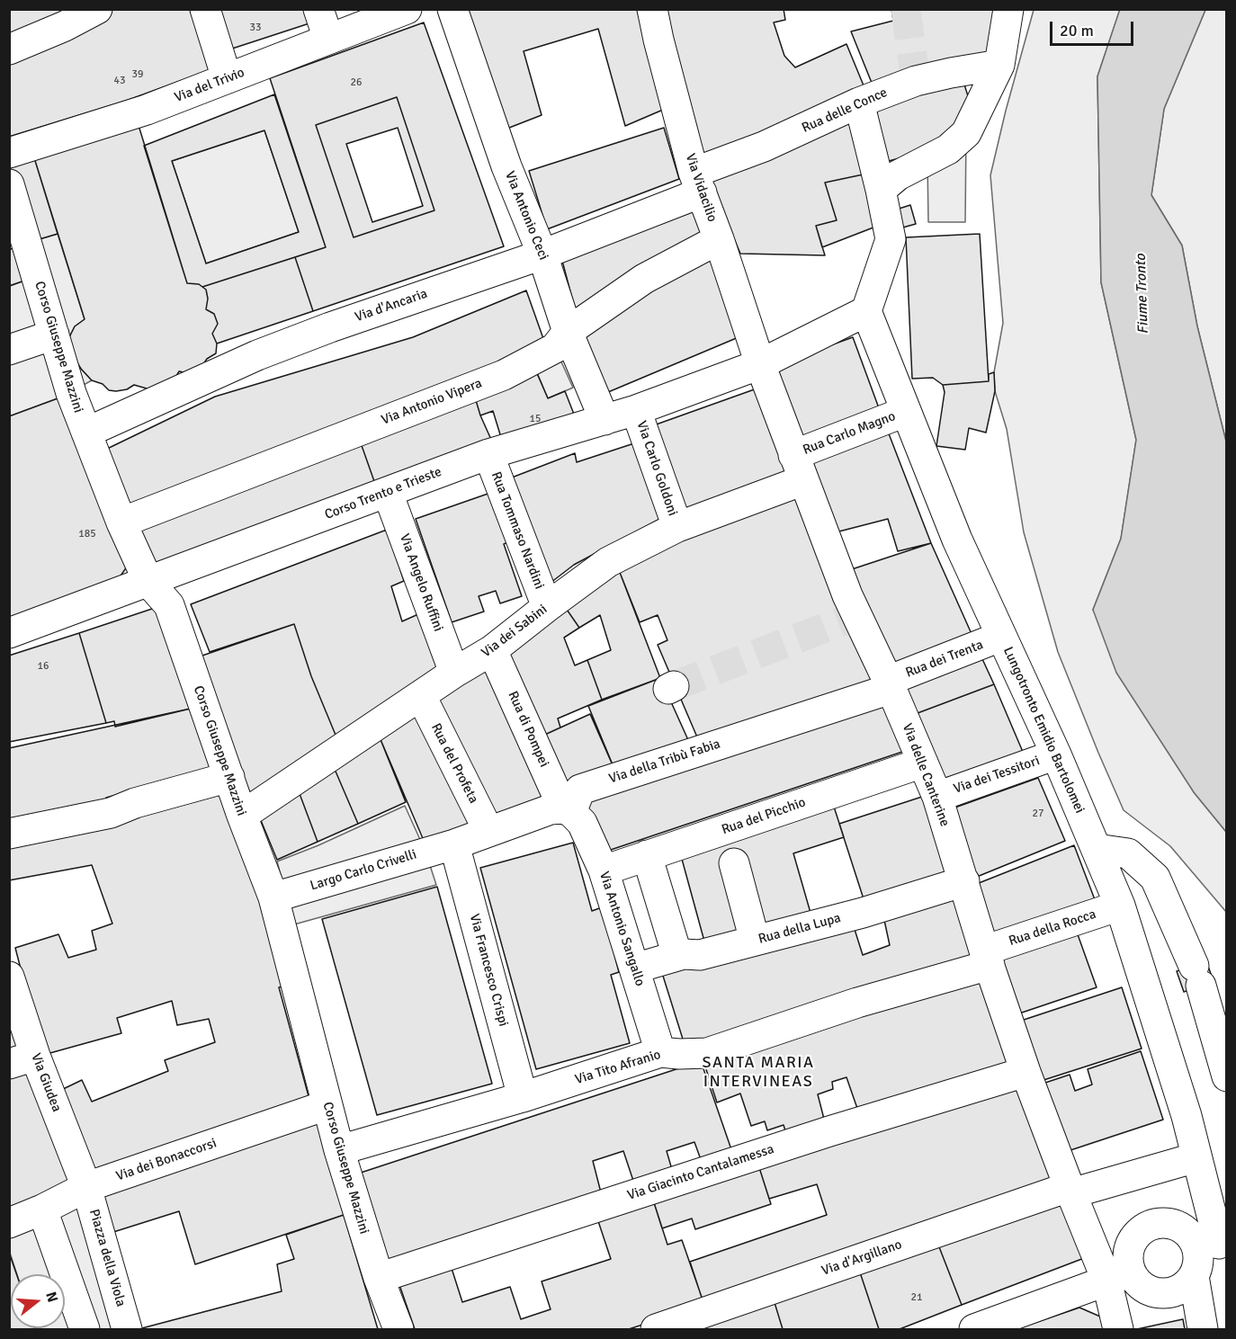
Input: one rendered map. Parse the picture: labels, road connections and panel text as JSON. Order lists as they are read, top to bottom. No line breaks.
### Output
{"streets":{"street":["Via del Trivio","Rua delle Conce","Via Vidacilio","Via Antonio Ceci","Via d'Ancaria","Corso Giuseppe Mazzini","Via Antonio Vipera","Rua Carlo Magno","Via Carlo Goldoni","Corso Trento e Trieste","Rua Tommaso Nardini","Via Angelo Ruffini","Via dei Sabini","Rua dei Trenta","Rua di Pompei","Lungotronto Emidio Bartolomei","Via della Tribù Fabia","Rua del Profeta","Via delle Canterine","Via dei Tessitori","Rua del Picchio","Largo Carlo Crivelli","Rua della Rocca","Via Antonio Sangallo","Rua della Lupa","Via Francesco Crispi","Via Tito Afranio","Via Giudea","Via dei Bonaccorsi","Via Giacinto Cantalamessa","Piazza della Viola","Via d'Argillano"]},"crossings":[["Rua delle Conce","Via Vidacilio"],["Rua delle Conce","Via d'Ancaria"],["Via Vidacilio","Via d'Ancaria"],["Via Vidacilio","Via Antonio Vipera"],["Via Vidacilio","Corso Trento e Trieste"],["Via Vidacilio","Via delle Canterine"],["Via Antonio Ceci","Via d'Ancaria"],["Via Antonio Ceci","Via Antonio Vipera"],["Via Antonio Ceci","Corso Trento e Trieste"],["Via d'Ancaria","Corso Giuseppe Mazzini"],["Corso Giuseppe Mazzini","Via Antonio Vipera"],["Corso Giuseppe Mazzini","Corso Trento e Trieste"],["Corso Giuseppe Mazzini","Via dei Sabini"],["Corso Giuseppe Mazzini","Largo Carlo Crivelli"],["Corso Giuseppe Mazzini","Via Tito Afranio"],["Corso Giuseppe Mazzini","Via dei Bonaccorsi"],["Corso Giuseppe Mazzini","Via Giacinto Cantalamessa"],["Rua Carlo Magno","Via dei Sabini"],["Rua Carlo Magno","Lungotronto Emidio Bartolomei"],["Rua Carlo Magno","Via delle Canterine"],["Via Carlo Goldoni","Corso Trento e Trieste"],["Via Carlo Goldoni","Via dei Sabini"],["Corso Trento e Trieste","Rua Tommaso Nardini"],["Corso Trento e Trieste","Via Angelo Ruffini"],["Corso Trento e Trieste","Lungotronto Emidio Bartolomei"],["Corso Trento e Trieste","Via delle Canterine"],["Rua Tommaso Nardini","Via dei Sabini"],["Via Angelo Ruffini","Via dei Sabini"],["Via dei Sabini","Rua di Pompei"],["Via dei Sabini","Rua del Profeta"],["Via dei Sabini","Via delle Canterine"],["Rua dei Trenta","Lungotronto Emidio Bartolomei"],["Rua dei Trenta","Via della Tribù Fabia"],["Rua dei Trenta","Via delle Canterine"],["Rua di Pompei","Via della Tribù Fabia"],["Rua di Pompei","Via Antonio Sangallo"],["Lungotronto Emidio Bartolomei","Via delle Canterine"],["Lungotronto Emidio Bartolomei","Via dei Tessitori"],["Lungotronto Emidio Bartolomei","Rua della Rocca"],["Lungotronto Emidio Bartolomei","Via d'Argillano"],["Via della Tribù Fabia","Via delle Canterine"],["Via della Tribù Fabia","Via Antonio Sangallo"],["Via delle Canterine","Via dei Tessitori"],["Via delle Canterine","Rua del Picchio"],["Via delle Canterine","Rua della Rocca"],["Via delle Canterine","Rua della Lupa"],["Via delle Canterine","Via Tito Afranio"],["Via delle Canterine","Via Giacinto Cantalamessa"],["Via delle Canterine","Via d'Argillano"],["Rua del Picchio","Via Antonio Sangallo"],["Largo Carlo Crivelli","Via Francesco Crispi"],["Rua della Rocca","Via Tito Afranio"],["Via Antonio Sangallo","Rua della Lupa"],["Via Antonio Sangallo","Via Tito Afranio"],["Via Francesco Crispi","Via Tito Afranio"],["Via Giudea","Via dei Bonaccorsi"],["Via Giudea","Piazza della Viola"],["Via dei Bonaccorsi","Piazza della Viola"]],"districts":["SANTA MARIA INTERVINEAS"],"water":["Fiume Tronto"],"house_numbers":["33","39","43","26","15","185","16","27","21"],"scale_bar":"20 m","north":"right"}
